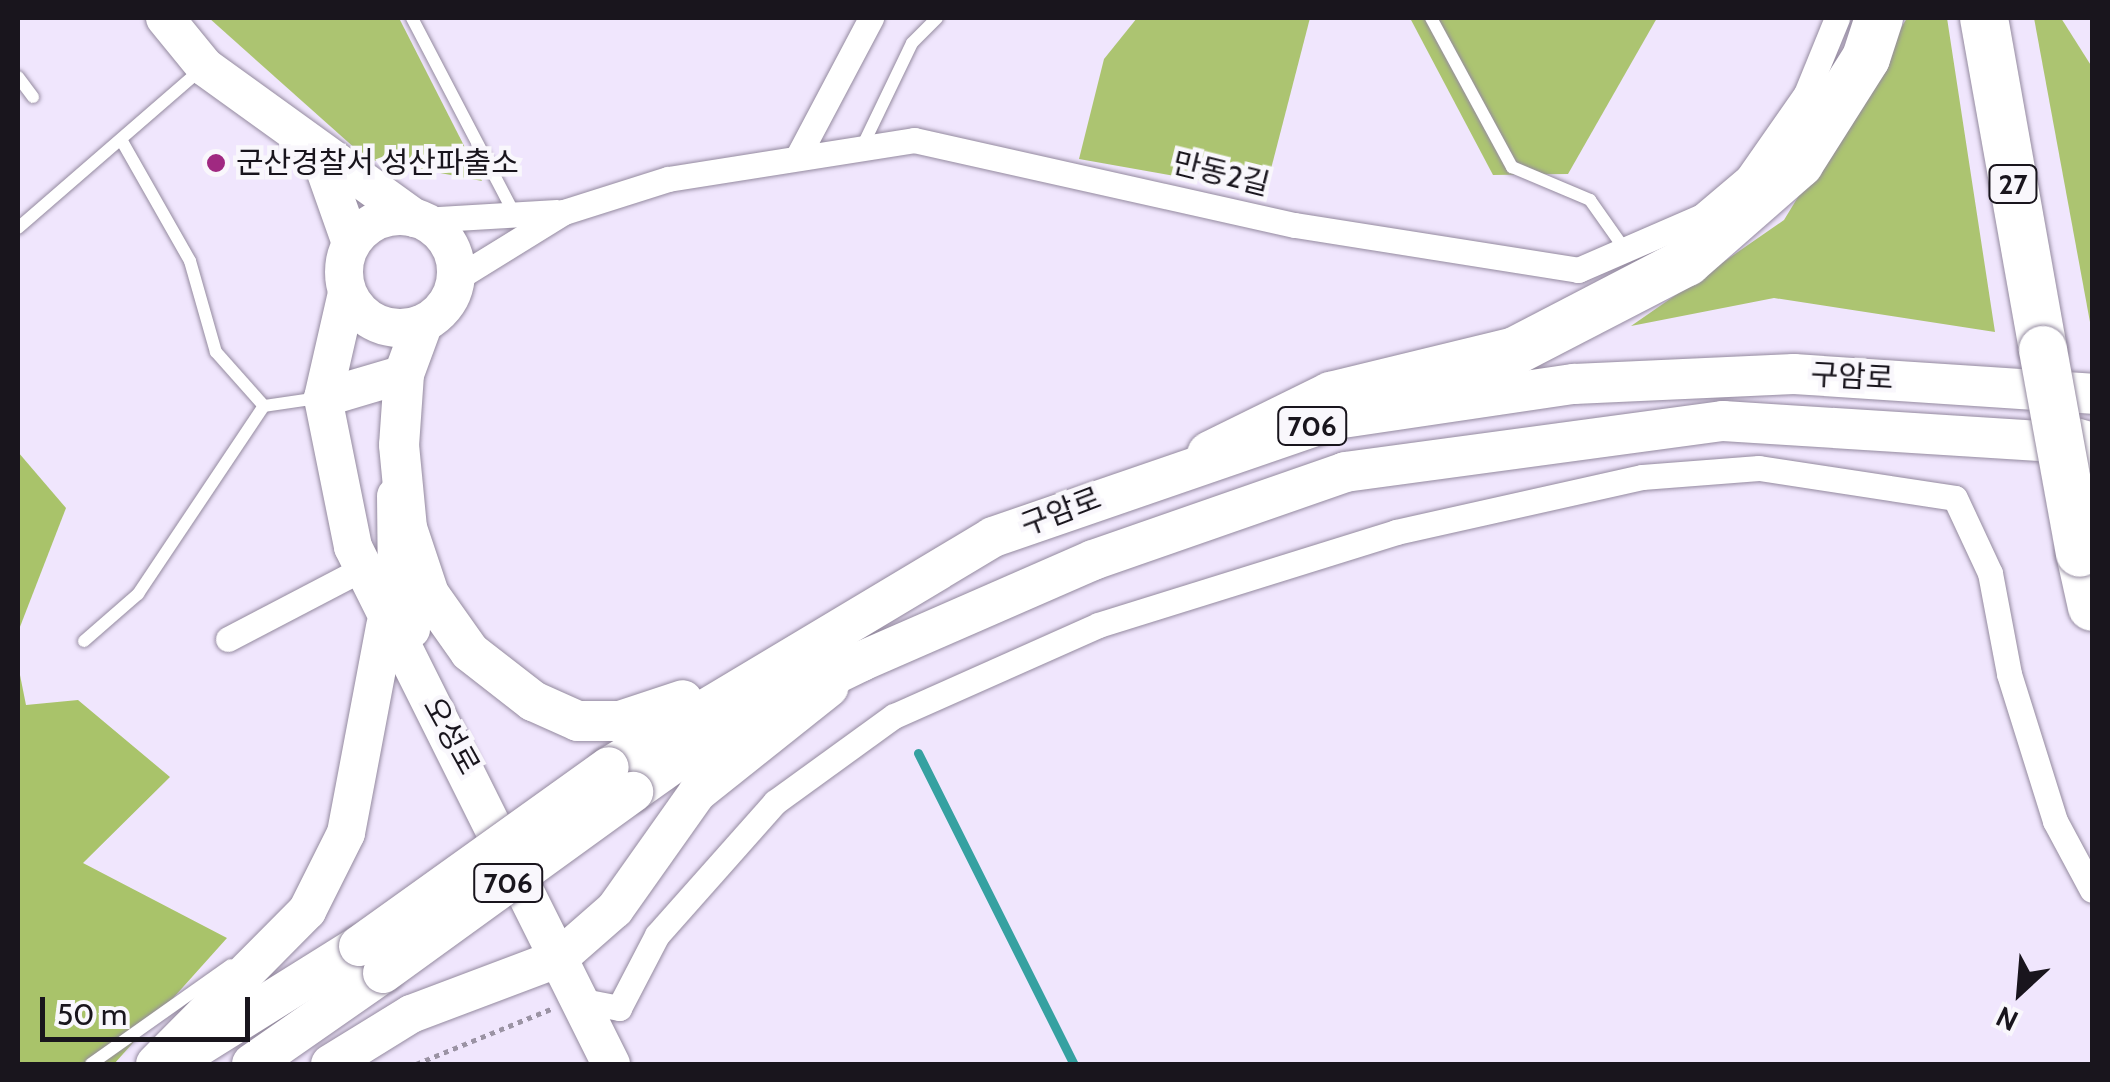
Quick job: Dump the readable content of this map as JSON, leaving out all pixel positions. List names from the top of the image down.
{
  "streets": {
    "highway": ["27"],
    "main road": ["구암로", "706", "오성로"],
    "street": ["만동2길"]
  },
  "places": ["군산경찰서 성산파출소"],
  "scale_bar": "50 m",
  "north": "bottom left"
}
